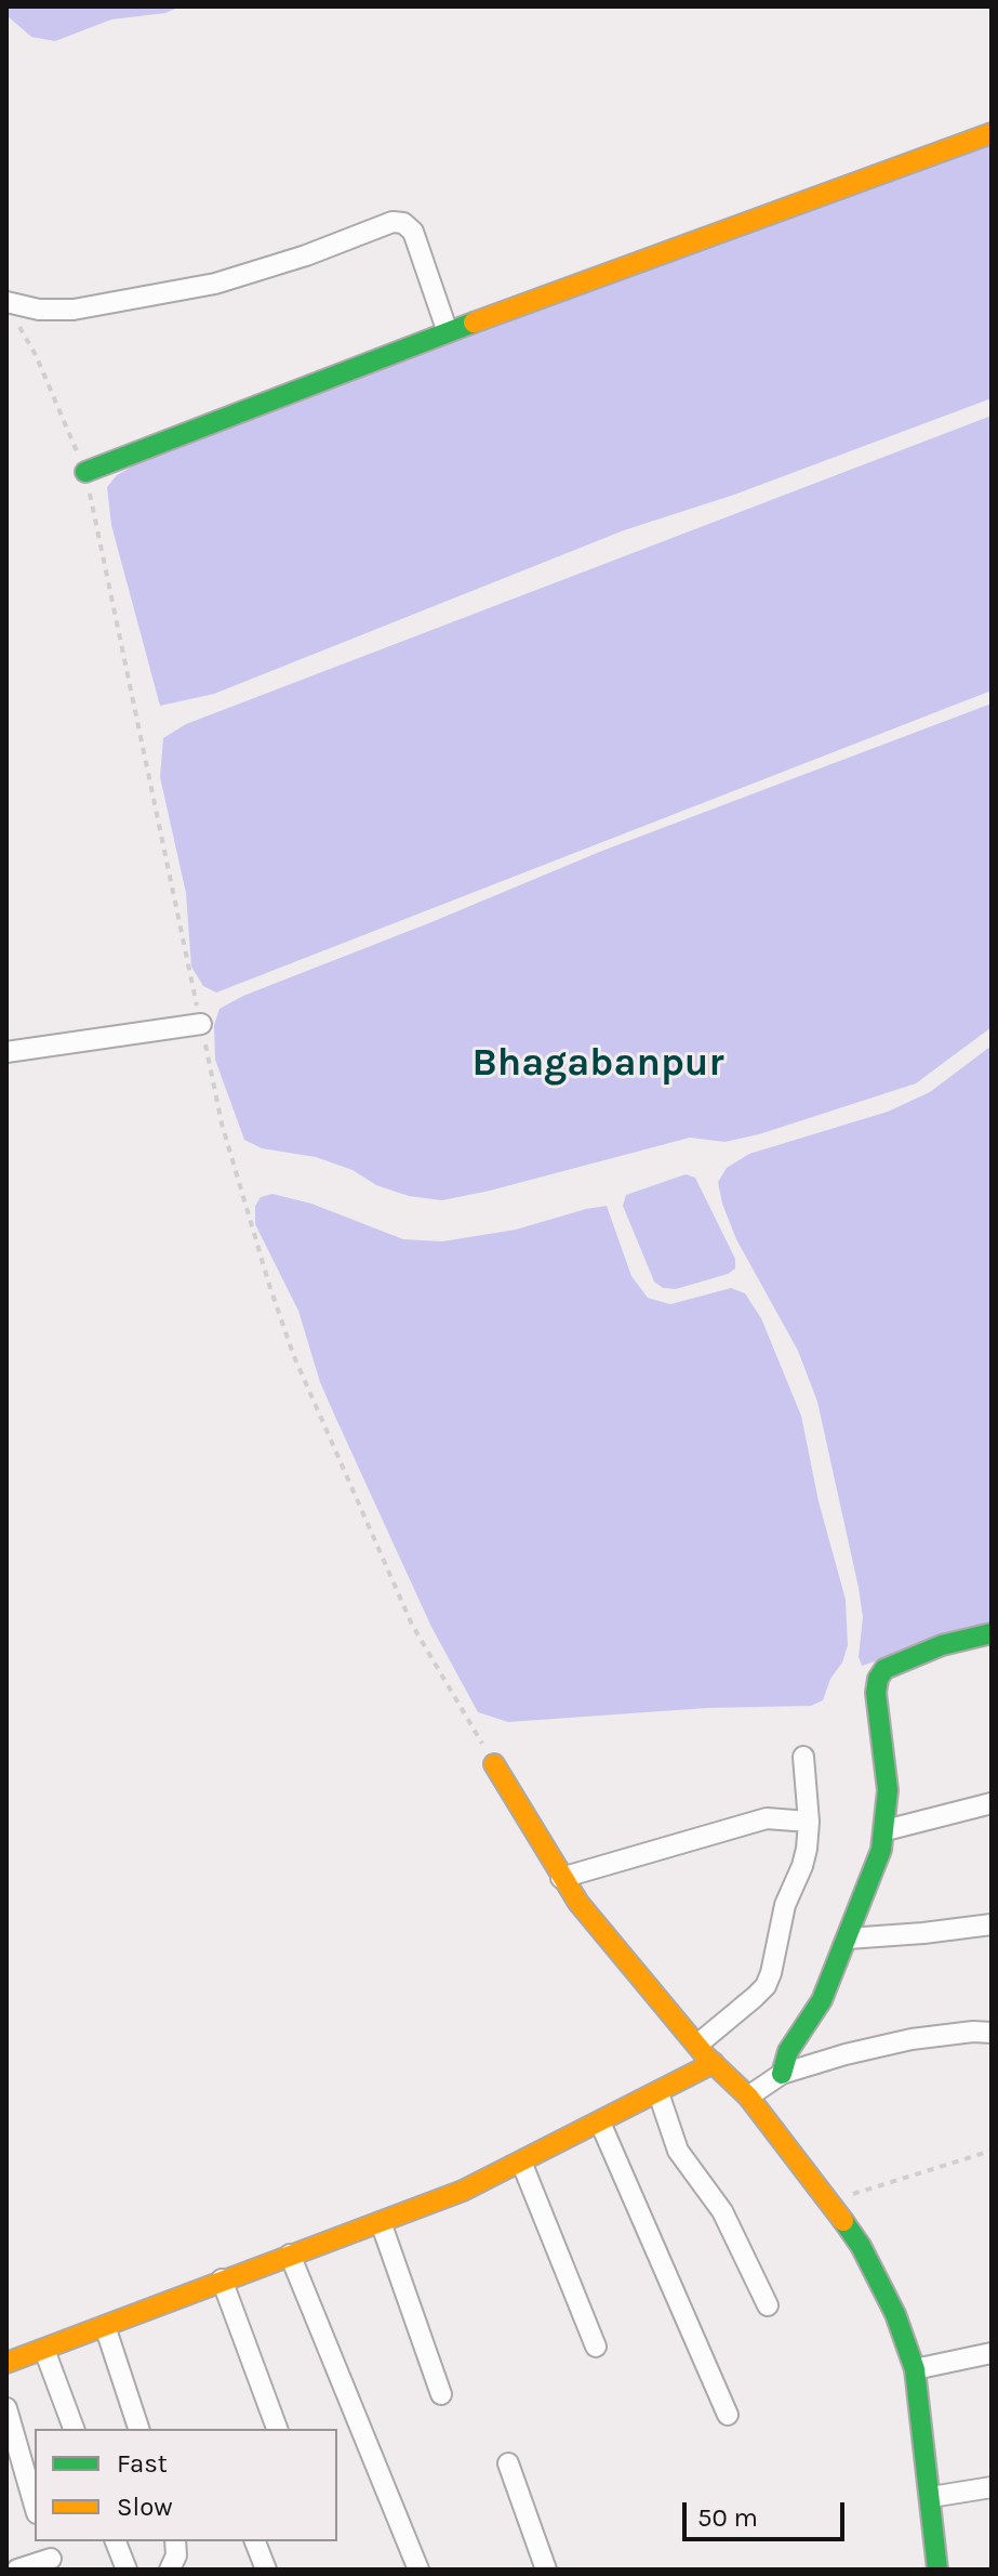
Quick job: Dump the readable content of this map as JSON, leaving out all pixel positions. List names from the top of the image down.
{
  "districts": ["Bhagabanpur"],
  "legend": ["Fast", "Slow"],
  "scale_bar": "50 m"
}
